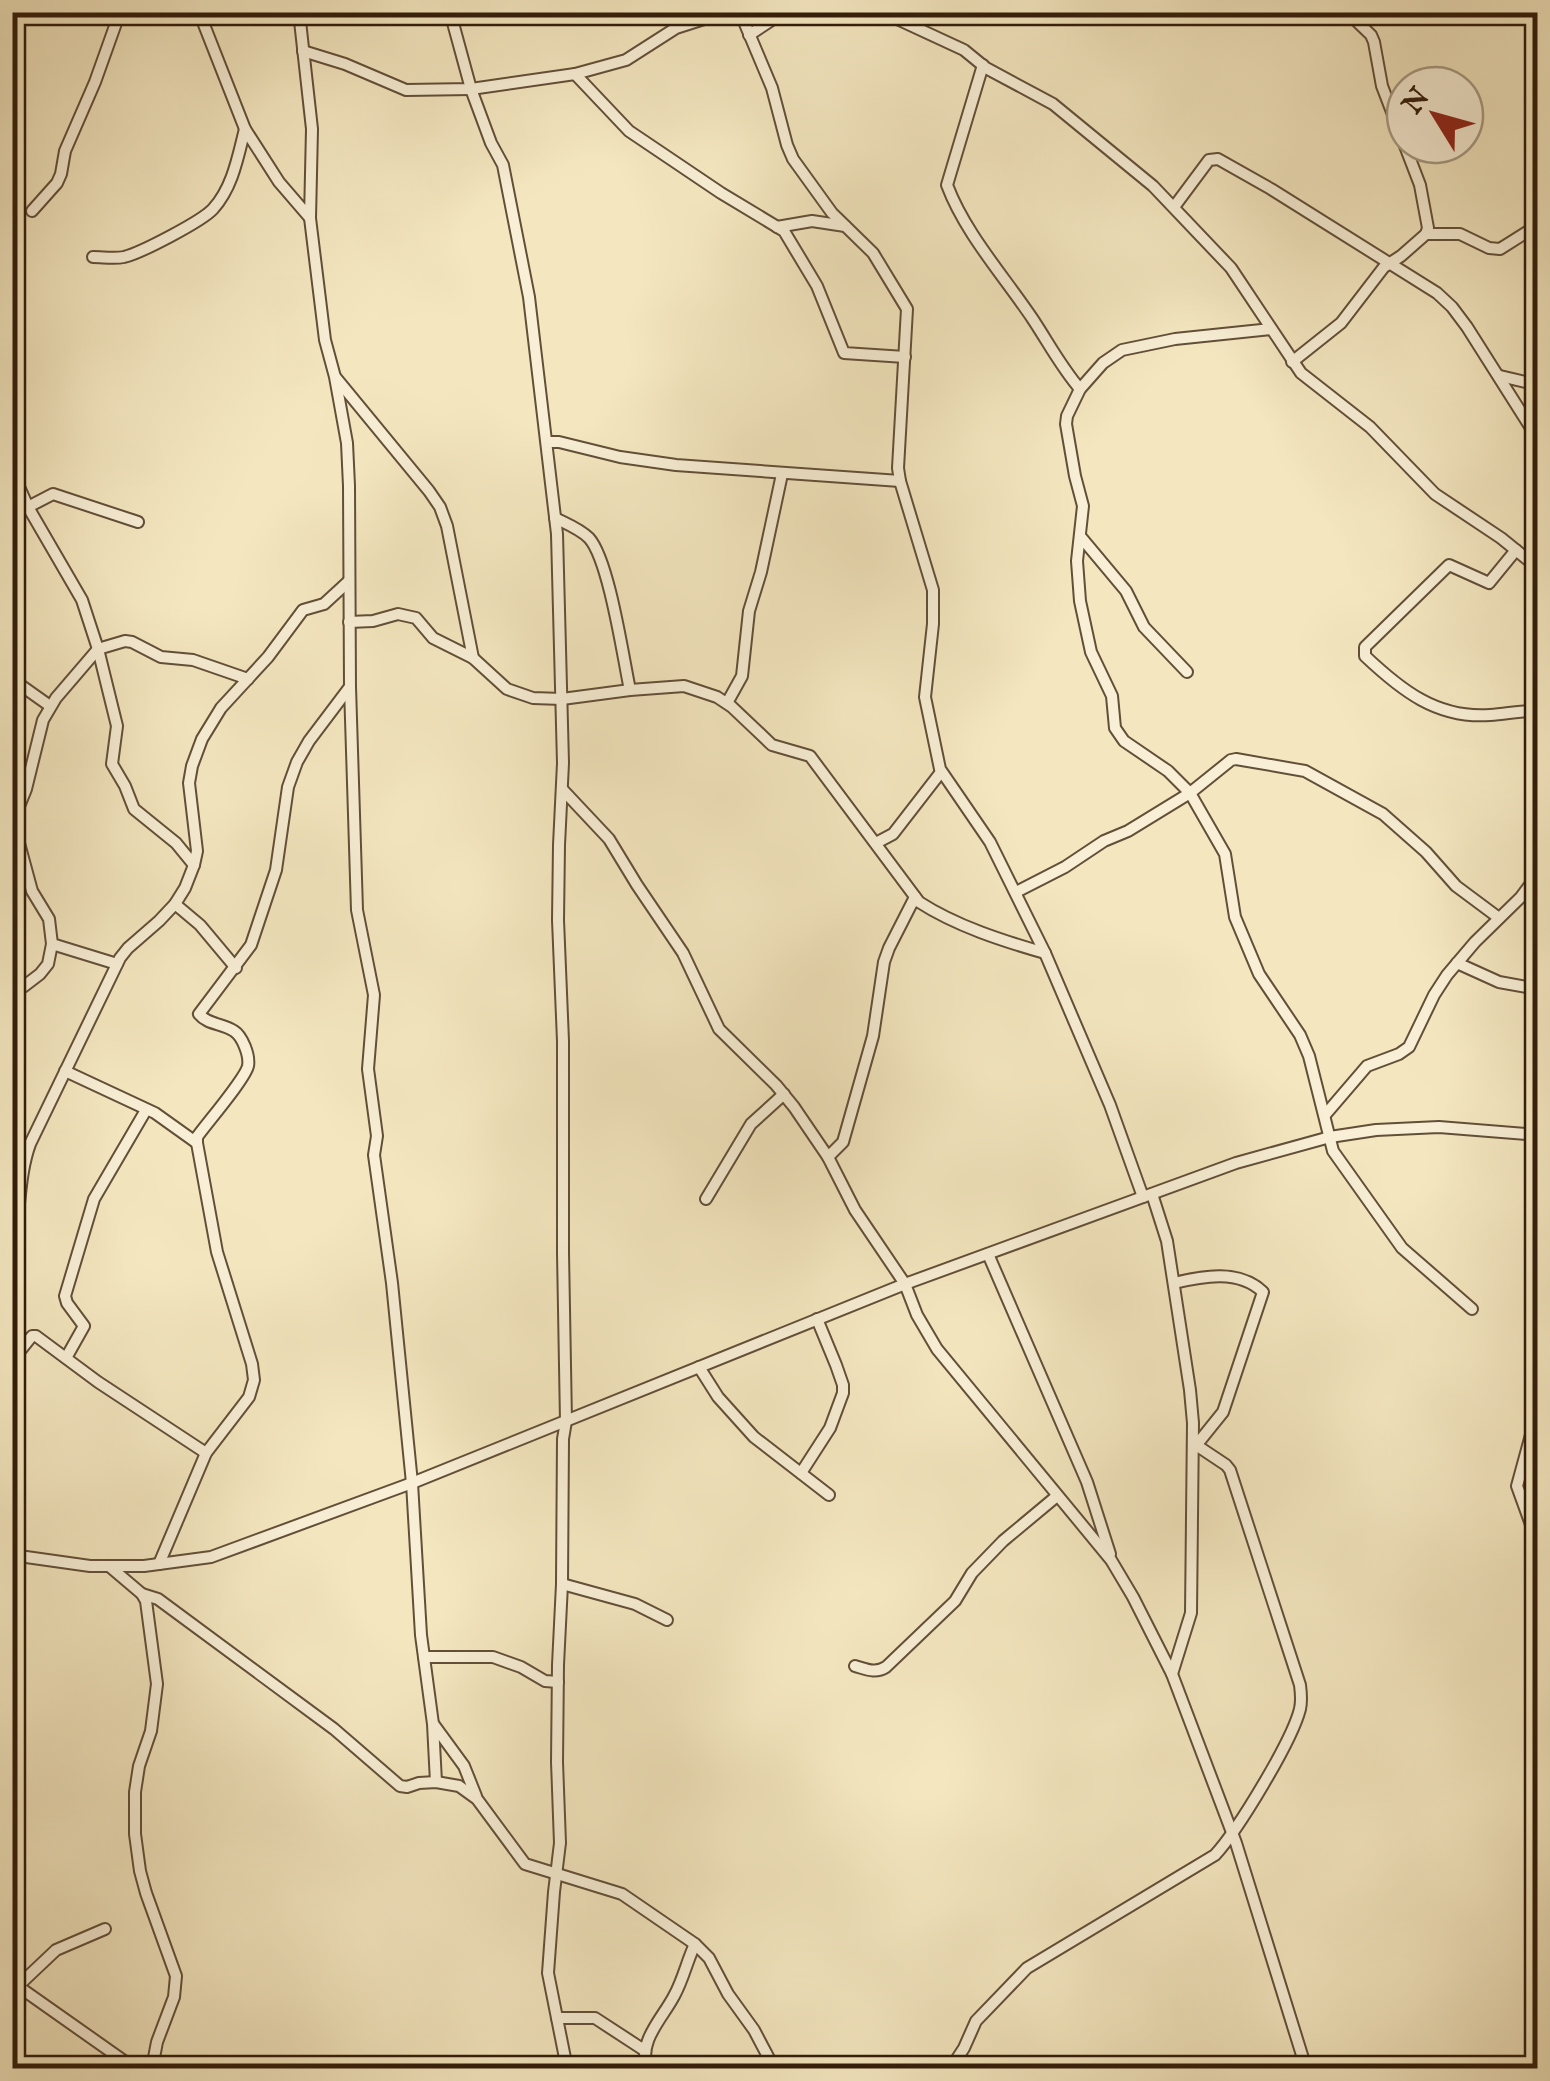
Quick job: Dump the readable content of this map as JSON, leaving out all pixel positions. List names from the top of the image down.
{
  "north": "top left"
}
